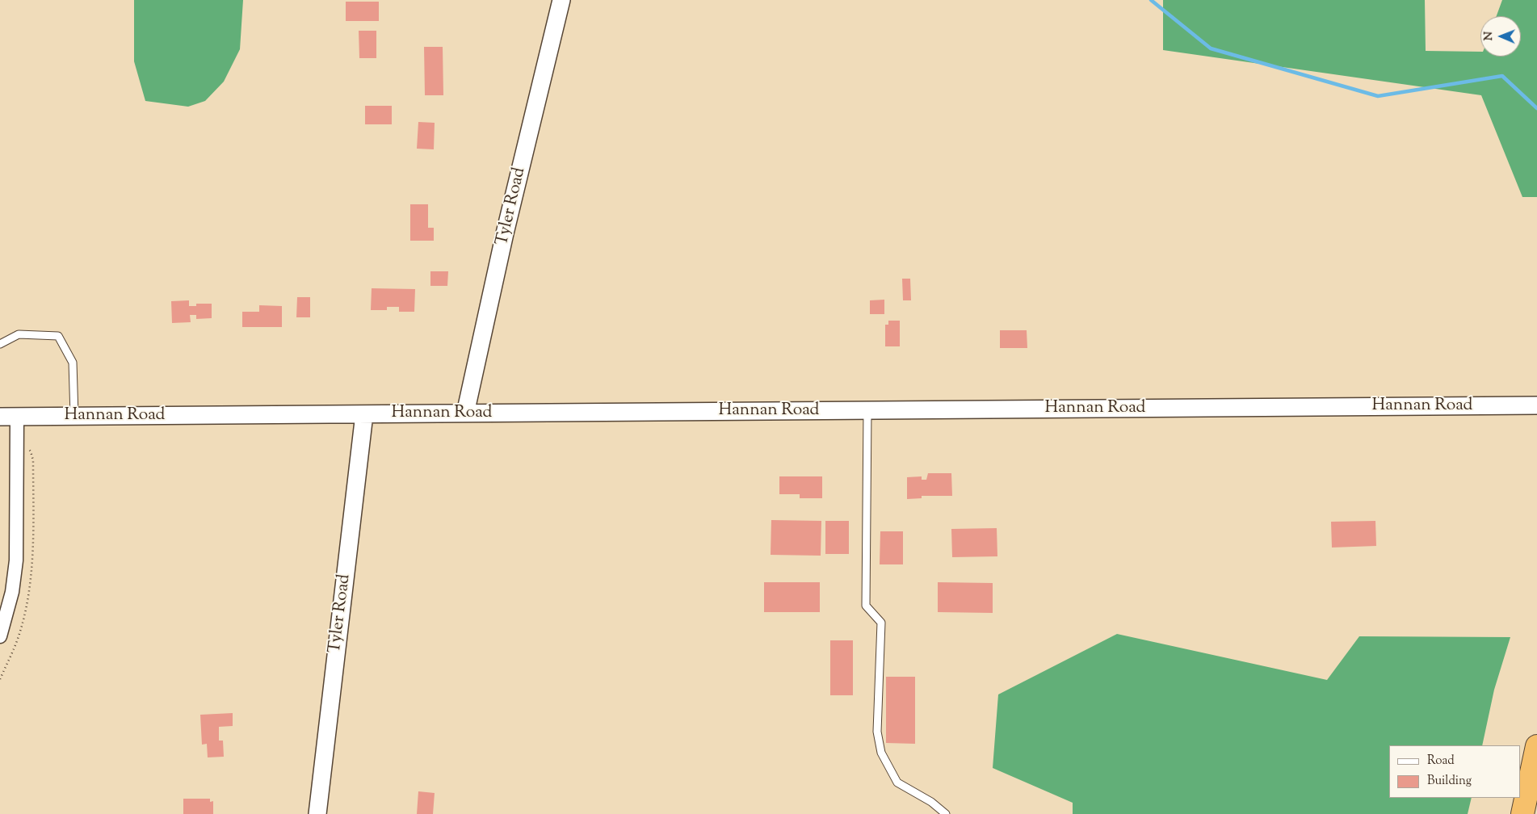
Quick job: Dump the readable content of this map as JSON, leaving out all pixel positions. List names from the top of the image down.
{
  "streets": {
    "street": ["Tyler Road", "Hannan Road"]
  },
  "crossings": [
    ["Tyler Road", "Hannan Road"]
  ],
  "legend": ["Road", "Building"],
  "north": "left"
}
